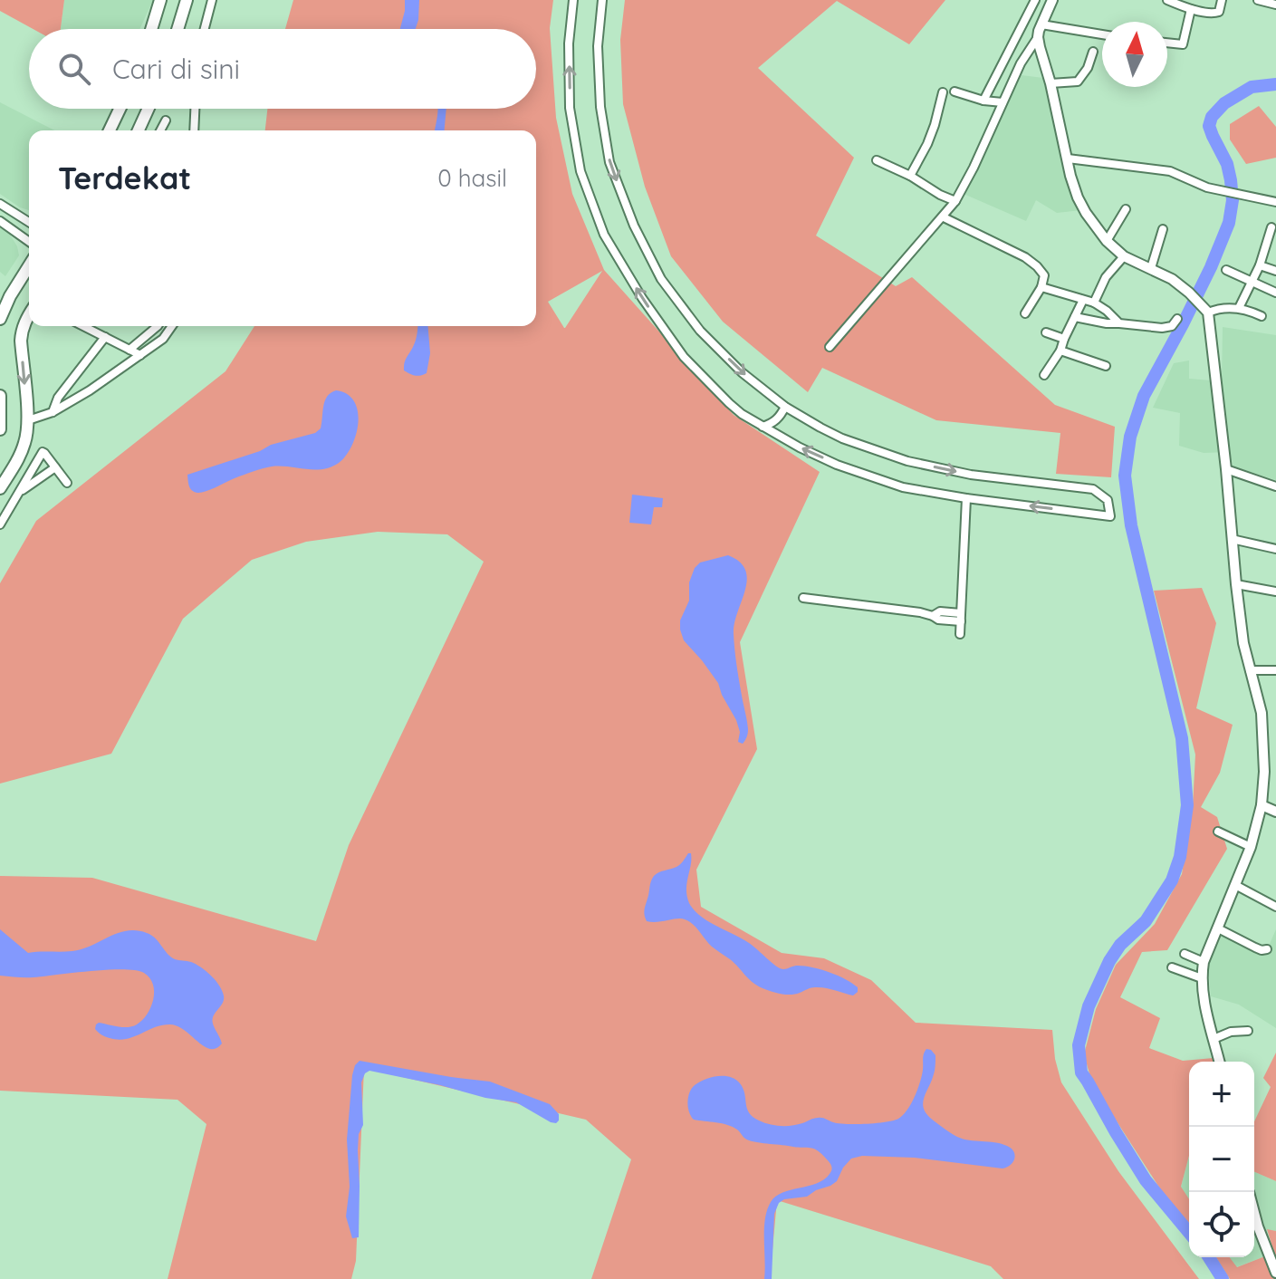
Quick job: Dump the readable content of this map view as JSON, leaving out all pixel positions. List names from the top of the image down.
{
  "north": "top",
  "page": {
    "search": "Cari di sini",
    "heading": ["Terdekat", "0 hasil"],
    "map_buttons": ["+", "−"]
  }
}
